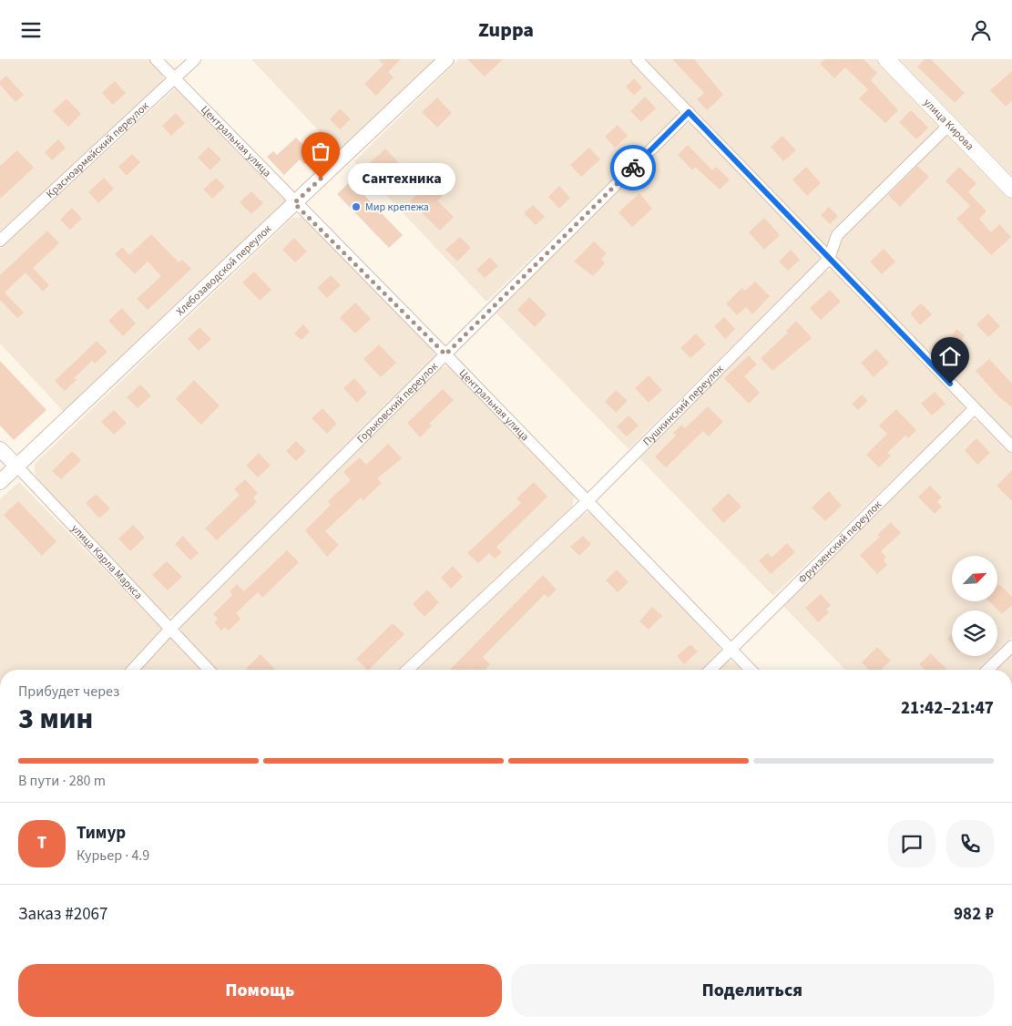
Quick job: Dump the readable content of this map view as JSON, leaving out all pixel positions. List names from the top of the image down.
{
  "streets": {
    "main road": ["улица Кирова"],
    "street": [
      "Центральная улица",
      "Красноармейский переулок",
      "Хлебозаводской переулок",
      "Горьковский переулок",
      "Пушкинский переулок",
      "Фрунзенский переулок",
      "улица Карла Маркса"
    ]
  },
  "crossings": [
    ["улица Кирова", "Пушкинский переулок"],
    ["Центральная улица", "Красноармейский переулок"],
    ["Центральная улица", "Хлебозаводской переулок"],
    ["Центральная улица", "Горьковский переулок"],
    ["Центральная улица", "Пушкинский переулок"],
    ["Центральная улица", "Фрунзенский переулок"],
    ["Хлебозаводской переулок", "улица Карла Маркса"],
    ["Горьковский переулок", "улица Карла Маркса"]
  ],
  "places": ["Сантехника", "Мир крепежа"],
  "north": "top right",
  "page": {
    "header": "Zuppa",
    "bubble": "Сантехника",
    "heading": ["3 мин", "Прибудет через", "21:42–21:47"],
    "panel": [
      "Тимур",
      "Курьер · 4.9",
      "Заказ #2067",
      "982 ₽"
    ],
    "bar": "В пути · 280 m",
    "round": "Т",
    "buttons": ["Помощь", "Поделиться"]
  }
}
